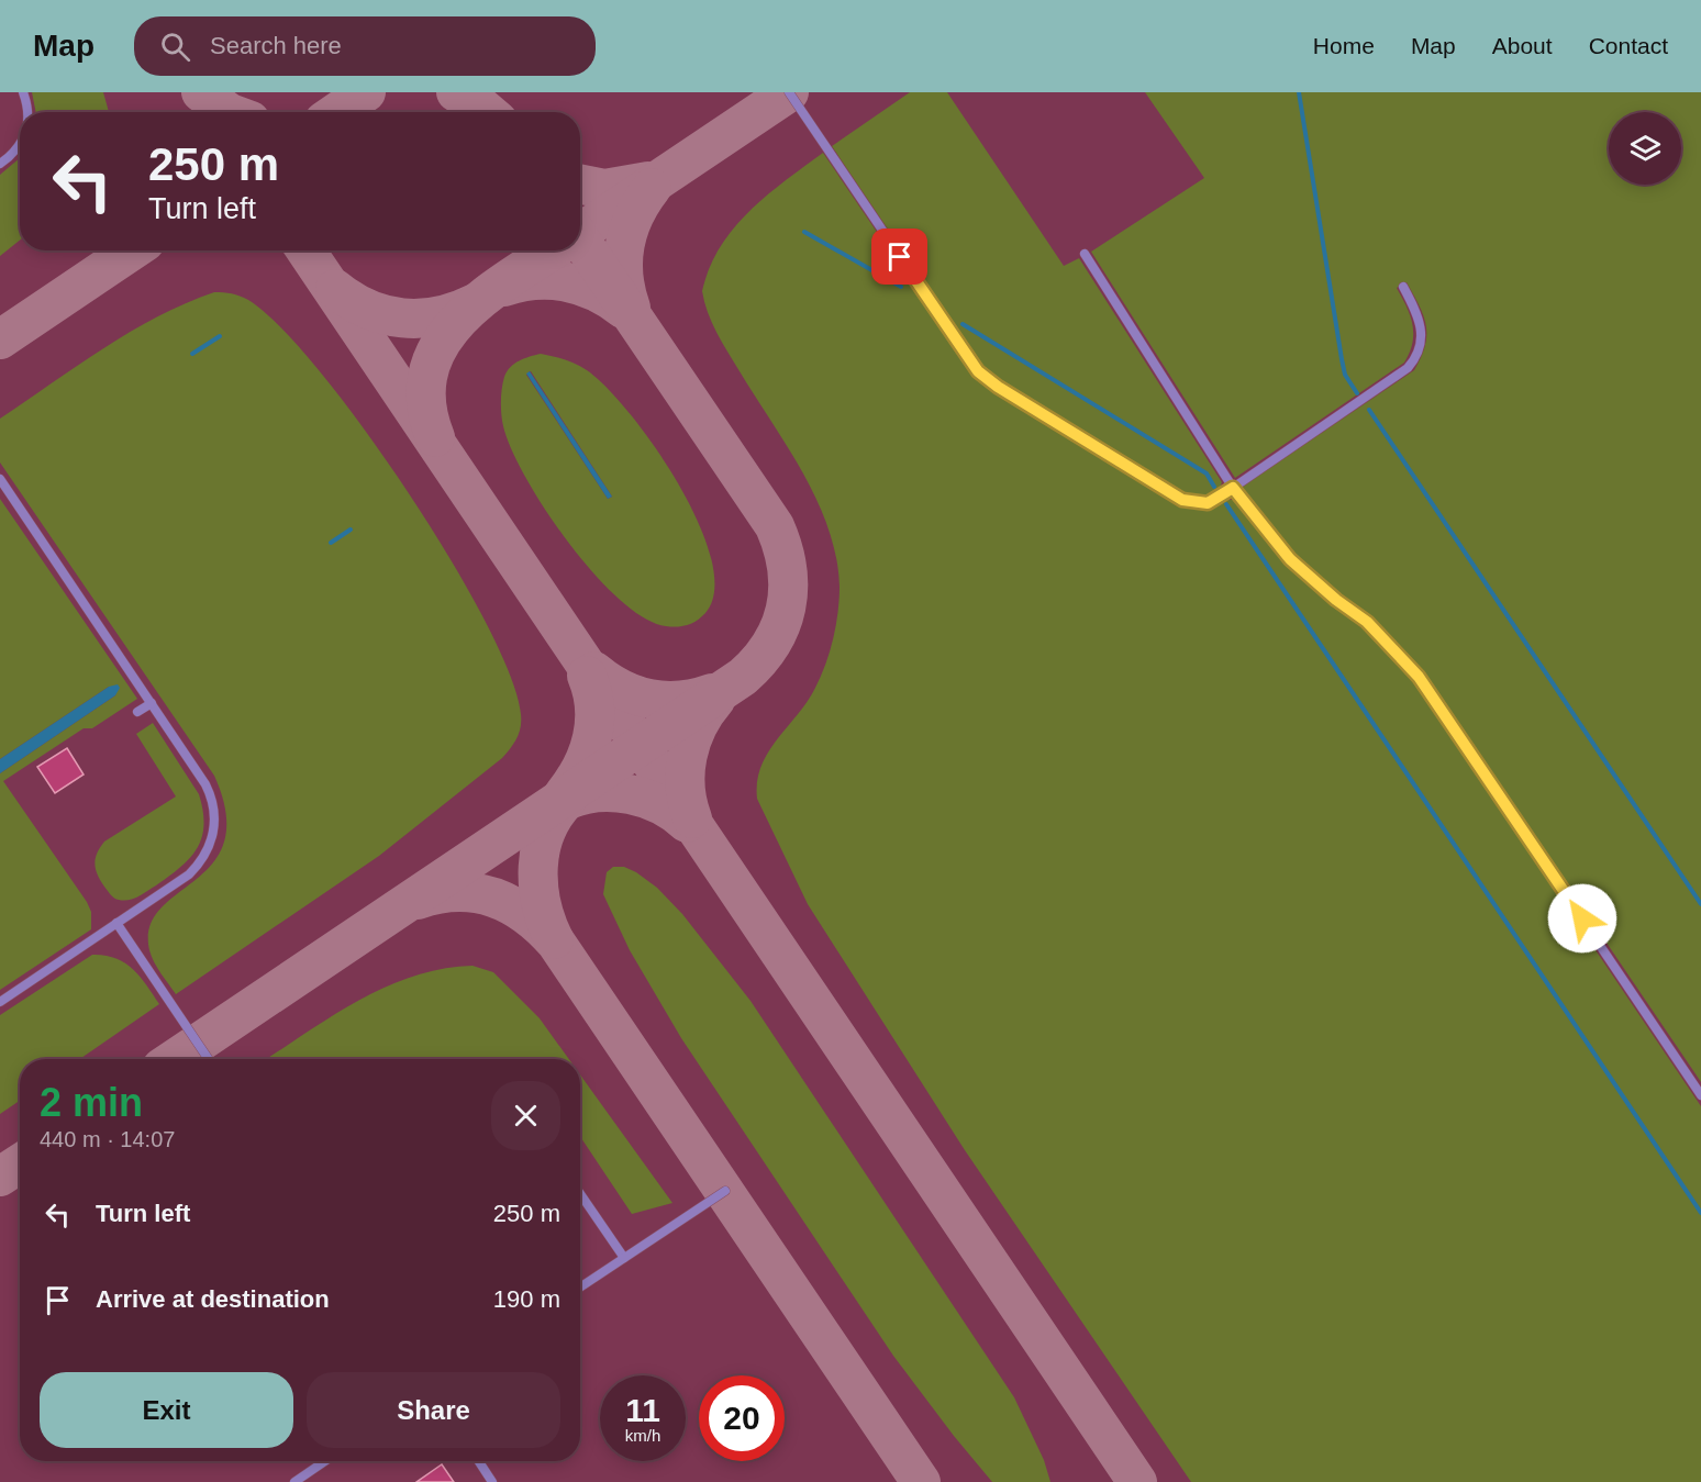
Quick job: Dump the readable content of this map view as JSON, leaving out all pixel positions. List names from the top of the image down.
{
  "page": {
    "header": "Map",
    "search": "Search here",
    "nav": [
      "Home",
      "Map",
      "About",
      "Contact"
    ],
    "turn": ["250 m", "Turn left"],
    "heading": ["2 min", "440 m · 14:07"],
    "list": [
      {
        "name": "Turn left",
        "value": "250 m"
      },
      {
        "name": "Arrive at destination",
        "value": "190 m"
      }
    ],
    "buttons": ["Exit", "Share"],
    "speed": "11 km/h",
    "limit": "20"
  }
}
